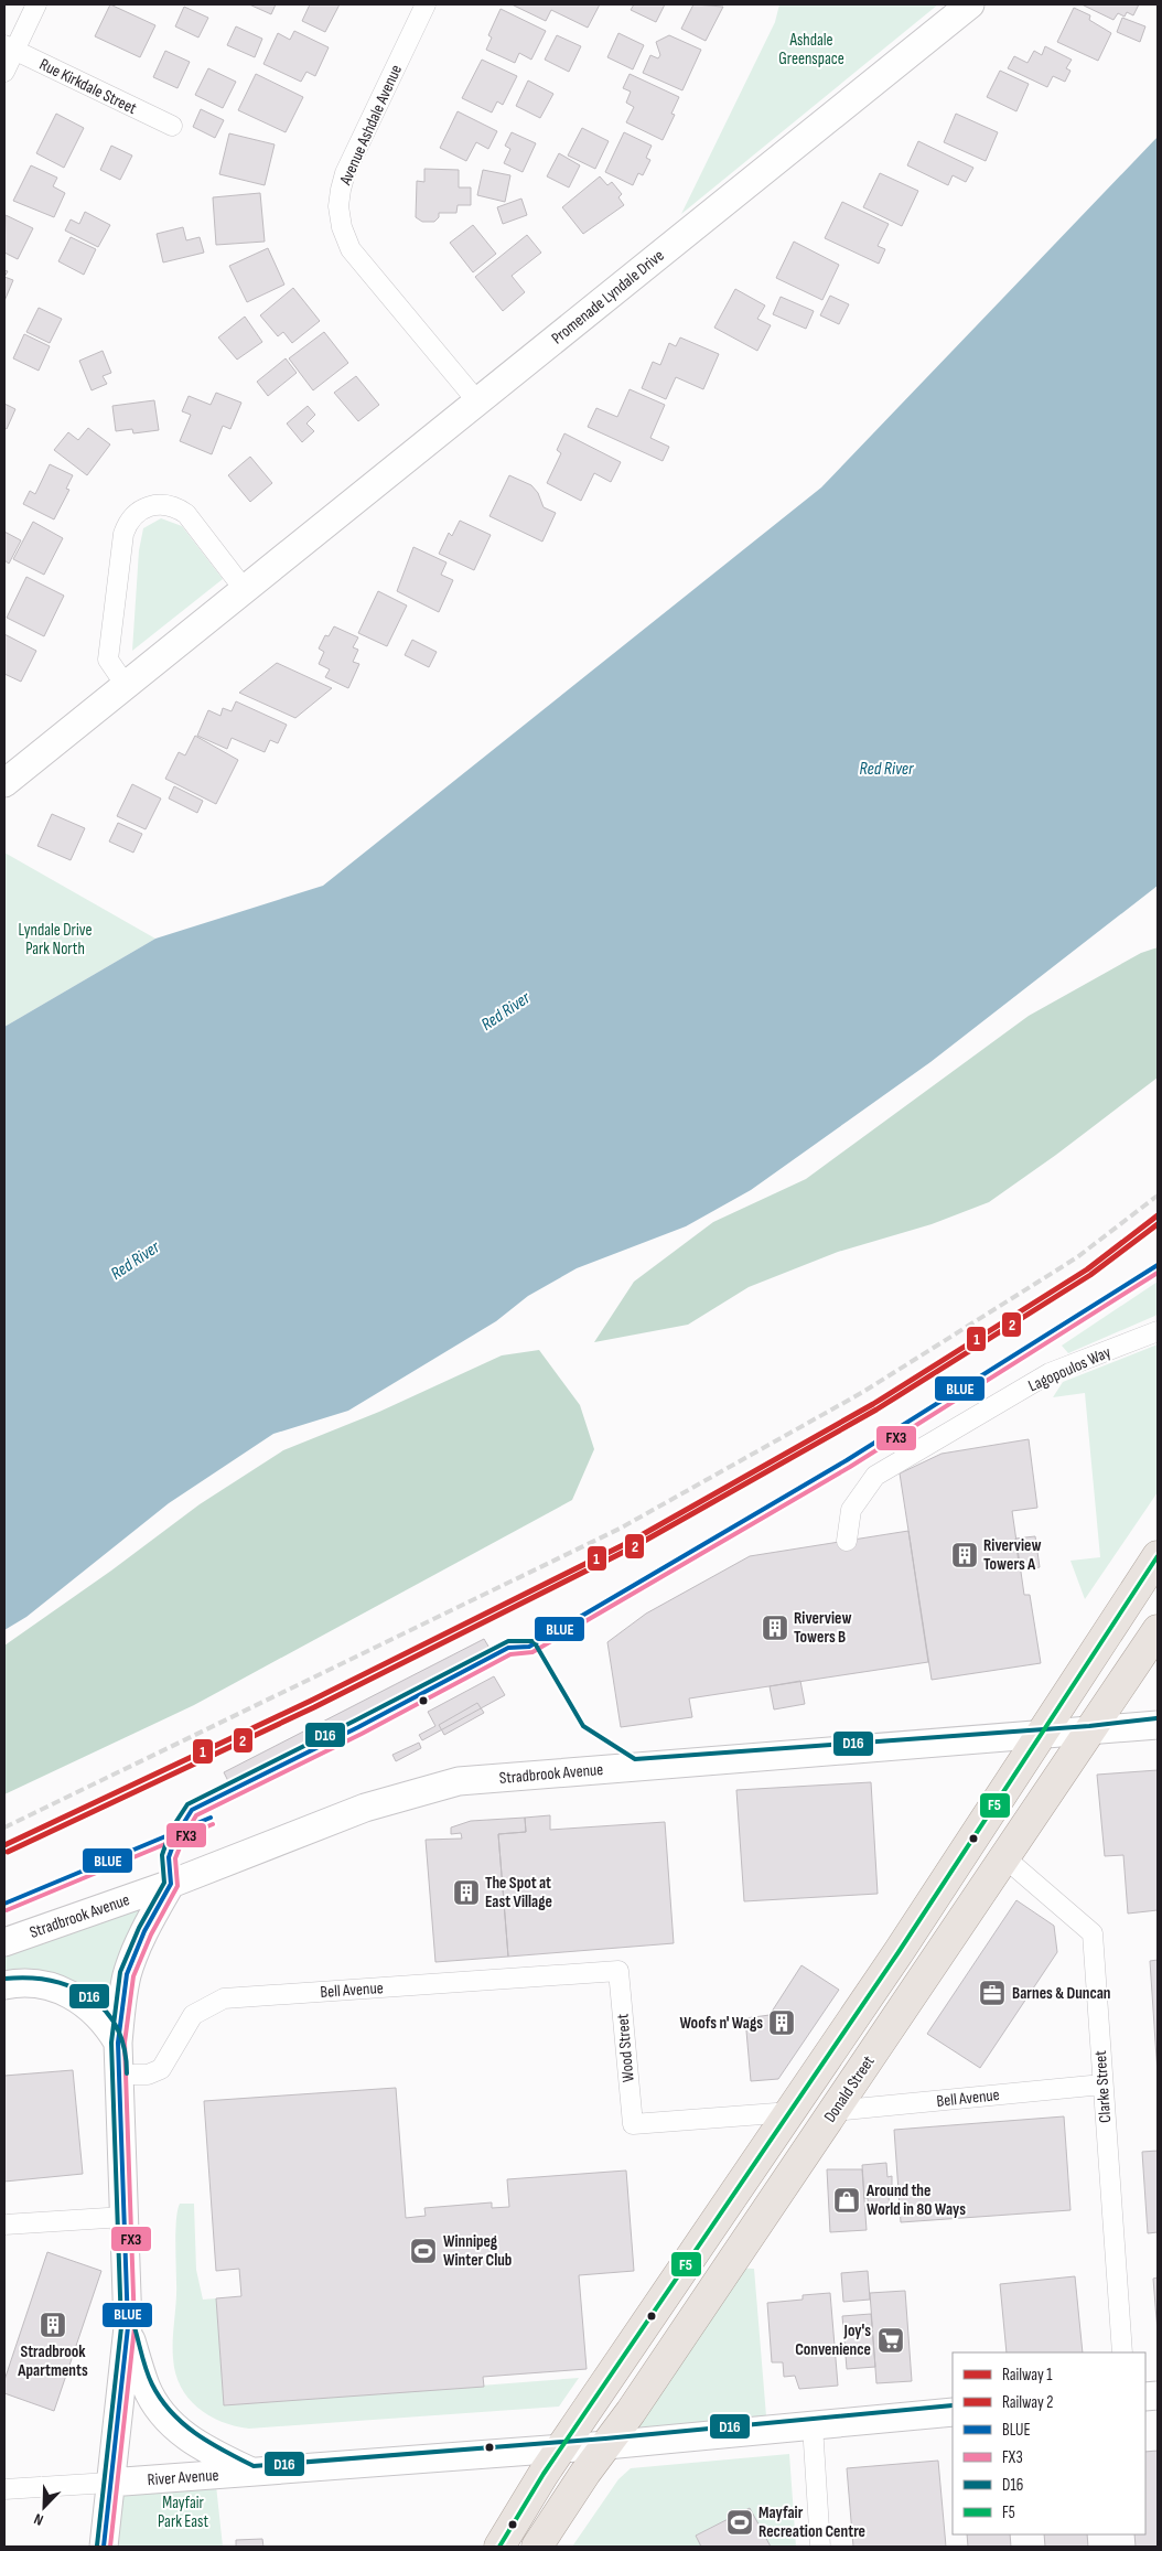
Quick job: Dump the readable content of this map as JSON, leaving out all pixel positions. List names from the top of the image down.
{
  "streets": {
    "main road": [
      "Promenade Lyndale Drive",
      "Stradbrook Avenue",
      "Donald Street",
      "River Avenue"
    ],
    "street": [
      "Rue Kirkdale Street",
      "Avenue Ashdale Avenue",
      "Lagopoulos Way",
      "Bell Avenue",
      "Wood Street",
      "Clarke Street"
    ]
  },
  "crossings": [
    ["Avenue Ashdale Avenue", "Promenade Lyndale Drive"],
    ["Stradbrook Avenue", "Donald Street"],
    ["Bell Avenue", "Wood Street"],
    ["Bell Avenue", "Clarke Street"],
    ["Bell Avenue", "Donald Street"],
    ["Clarke Street", "Donald Street"],
    ["Donald Street", "River Avenue"]
  ],
  "water": ["Red River"],
  "parks": ["Ashdale Greenspace", "Lyndale Drive Park North", "Mayfair Park East"],
  "places": {
    "building": [
      "Riverview Towers A",
      "Riverview Towers B",
      "The Spot at East Village",
      "Woofs n' Wags",
      "Stradbrook Apartments"
    ],
    "office": ["Barnes & Duncan"],
    "shop": ["Around the World in 80 Ways"],
    "sports": ["Winnipeg Winter Club", "Mayfair Recreation Centre"],
    "supermarket": ["Joy's Convenience"]
  },
  "lines": [
    "rail line 1",
    "rail line 2",
    "transit line BLUE",
    "transit line FX3",
    "transit line F5",
    "transit line D16"
  ],
  "legend": [
    "Railway 1",
    "Railway 2",
    "BLUE",
    "FX3",
    "D16",
    "F5"
  ],
  "north": "bottom left"
}
